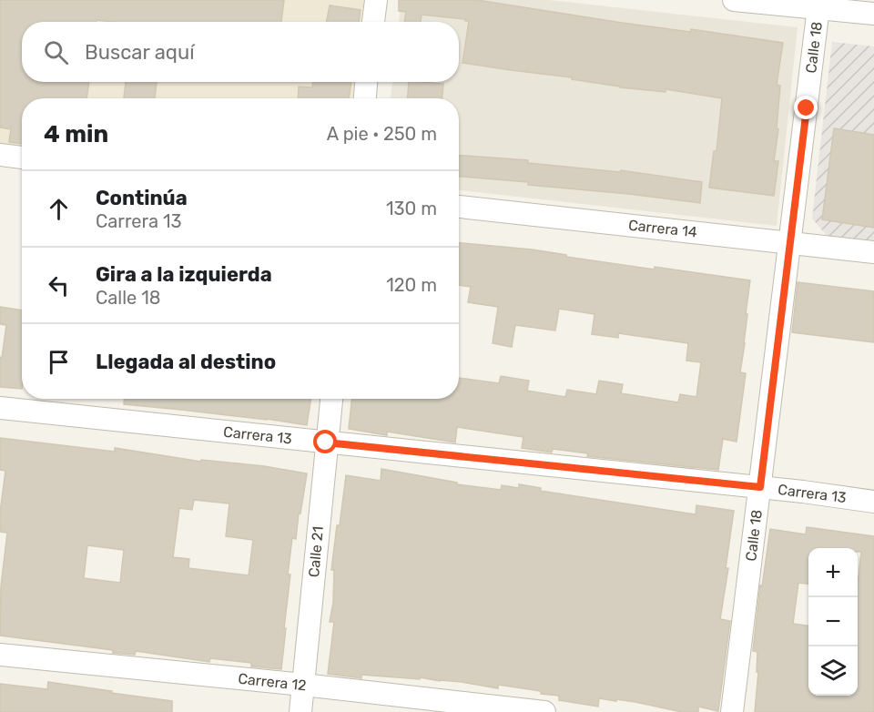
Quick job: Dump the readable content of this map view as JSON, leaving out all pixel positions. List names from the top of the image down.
{
  "streets": {
    "street": [
      "Calle 18",
      "Carrera 14",
      "Carrera 13",
      "Calle 21",
      "Carrera 12"
    ]
  },
  "crossings": [
    ["Calle 18", "Carrera 14"],
    ["Calle 18", "Carrera 13"],
    ["Carrera 13", "Calle 21"],
    ["Calle 21", "Carrera 12"]
  ],
  "page": {
    "search": "Buscar aquí",
    "heading": ["4 min", "A pie · 250 m"],
    "list": [
      ["Continúa", "Carrera 13", "130 m"],
      ["Gira a la izquierda", "Calle 18", "120 m"],
      "Llegada al destino"
    ],
    "map_buttons": ["+", "−"]
  }
}
